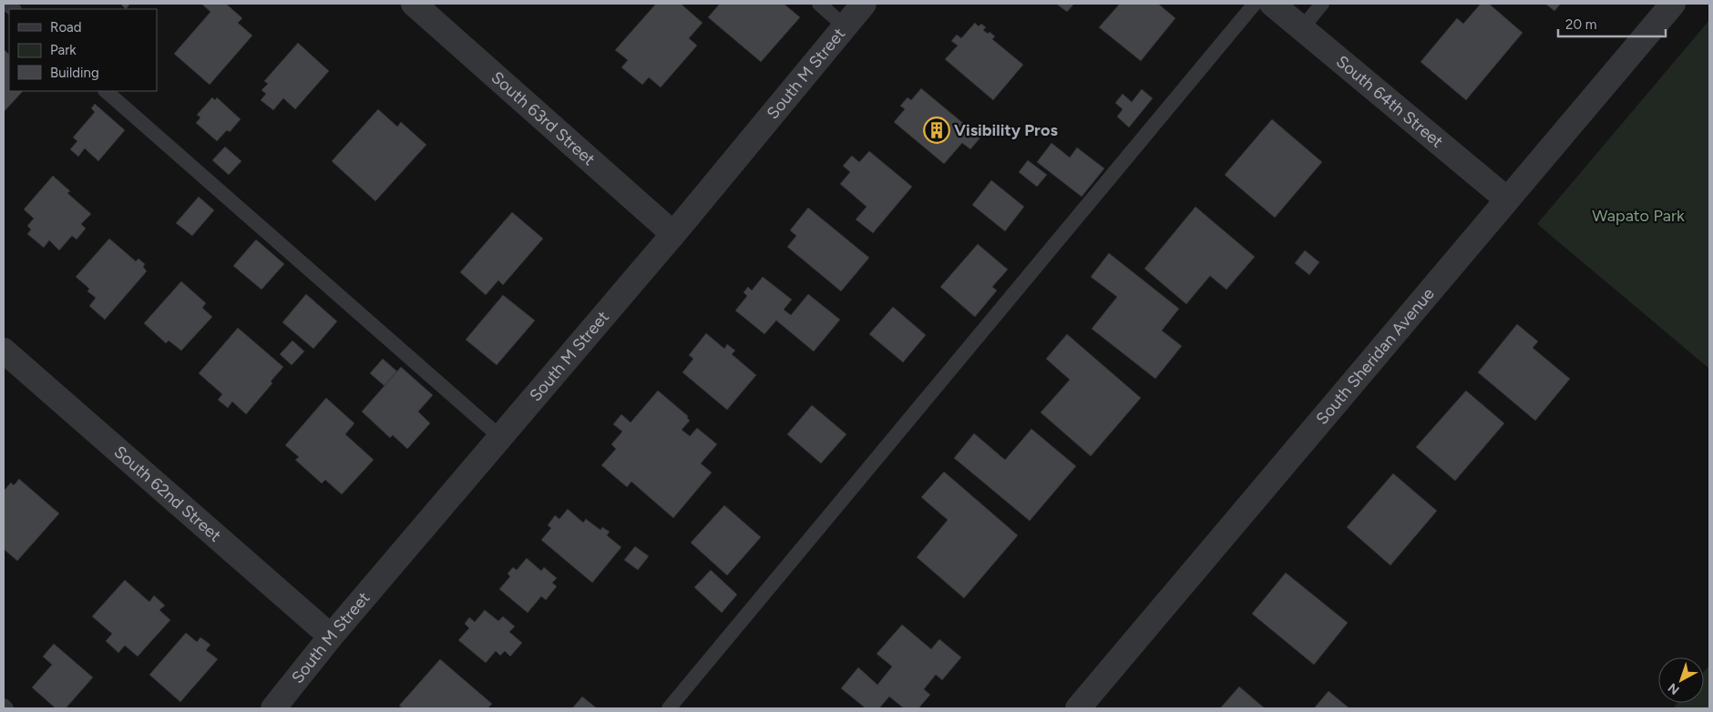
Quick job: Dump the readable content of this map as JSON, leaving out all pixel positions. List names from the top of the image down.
{
  "streets": {
    "street": [
      "South M Street",
      "South 64th Street",
      "South 63rd Street",
      "South Sheridan Avenue",
      "South 62nd Street"
    ]
  },
  "crossings": [
    ["South M Street", "South 63rd Street"],
    ["South M Street", "South 62nd Street"],
    ["South 64th Street", "South Sheridan Avenue"]
  ],
  "parks": ["Wapato Park"],
  "places": {
    "building": ["Visibility Pros"]
  },
  "legend": ["Road", "Park", "Building"],
  "scale_bar": "20 m",
  "north": "bottom left"
}
